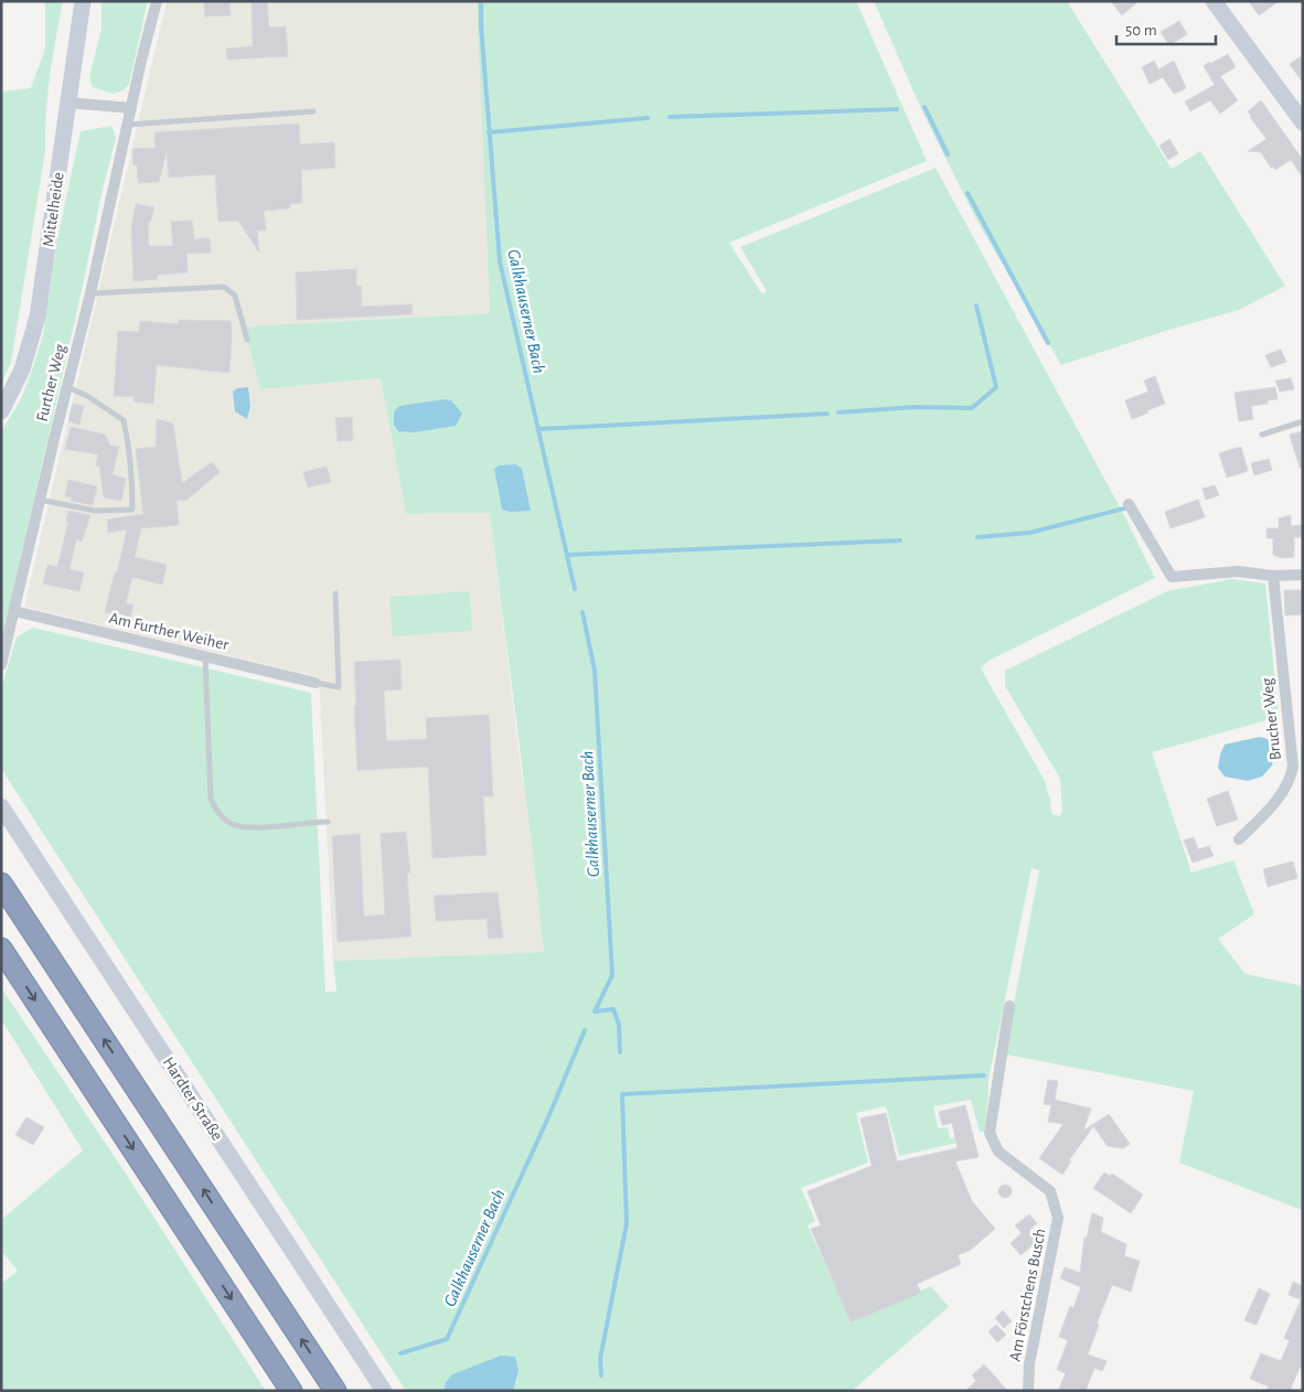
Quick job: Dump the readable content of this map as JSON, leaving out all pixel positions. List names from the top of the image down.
{
  "streets": {
    "main road": ["Mittelheide", "Hardter Straße"],
    "street": [
      "Further Weg",
      "Am Further Weiher",
      "Brucher Weg",
      "Am Förstchens Busch"
    ]
  },
  "crossings": [
    ["Further Weg", "Am Further Weiher"]
  ],
  "water": ["Galkhauserner Bach"],
  "scale_bar": "50 m"
}
